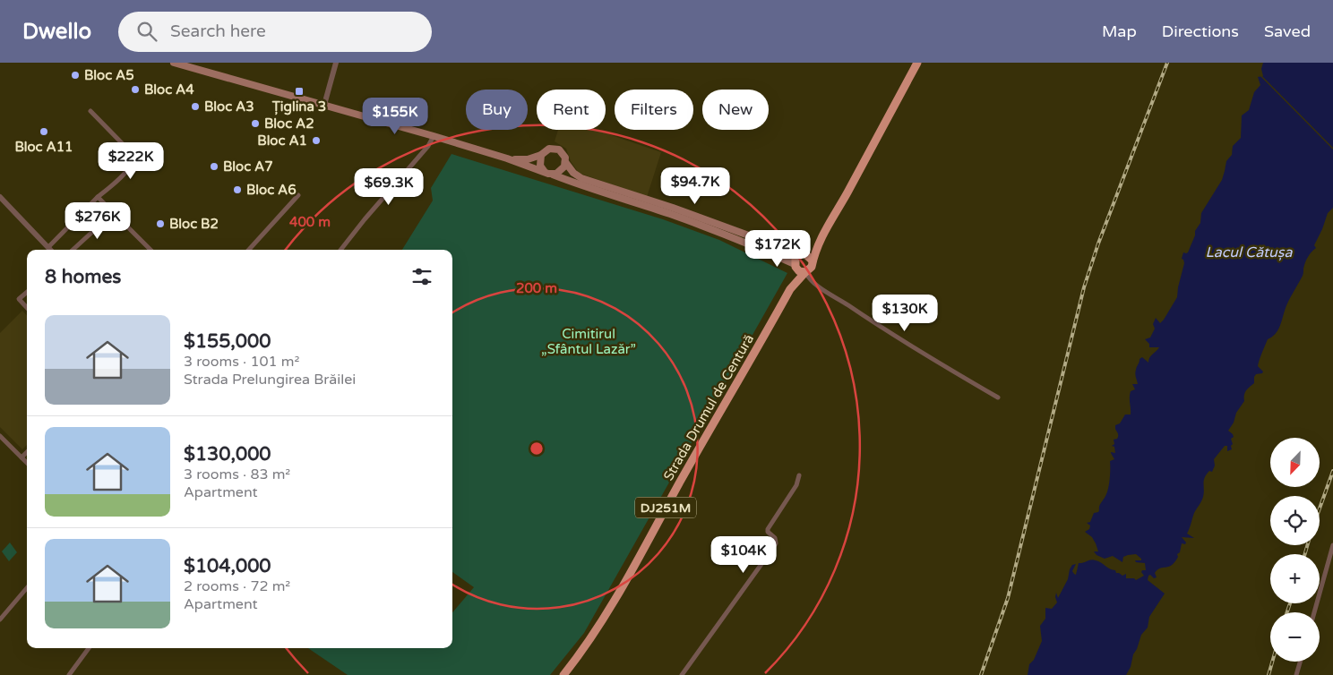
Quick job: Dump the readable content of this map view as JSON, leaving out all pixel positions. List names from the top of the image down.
{
  "streets": {
    "highway": ["Strada Drumul de Centură", "DJ251M"]
  },
  "water": ["Lacul Cătușa"],
  "parks": ["Cimitirul „Sfântul Lazăr”"],
  "places": {
    "other": [
      "Bloc A5",
      "Bloc A4",
      "Bloc A3",
      "Bloc A2",
      "Bloc A11",
      "Bloc A1",
      "Bloc A7",
      "Bloc A6",
      "Bloc B2"
    ],
    "transit": ["Țiglina 3"]
  },
  "north": "bottom left",
  "page": {
    "header": "Dwello",
    "search": "Search here",
    "nav": ["Map", "Directions", "Saved"],
    "chip": [
      "Buy",
      "Rent",
      "Filters",
      "New"
    ],
    "price": [
      "$155K",
      "$222K",
      "$94.7K",
      "$69.3K",
      "$276K",
      "$172K",
      "$130K",
      "$104K"
    ],
    "heading": "8 homes",
    "list": [
      {
        "name": "$155,000",
        "note": "3 rooms · 101 m² · Strada Prelungirea Brăilei"
      },
      {
        "name": "$130,000",
        "note": "3 rooms · 83 m² · Apartment"
      },
      {
        "name": "$104,000",
        "note": "2 rooms · 72 m² · Apartment"
      }
    ],
    "map_buttons": ["+", "−"]
  },
  "rings": ["400 m", "200 m"]
}
